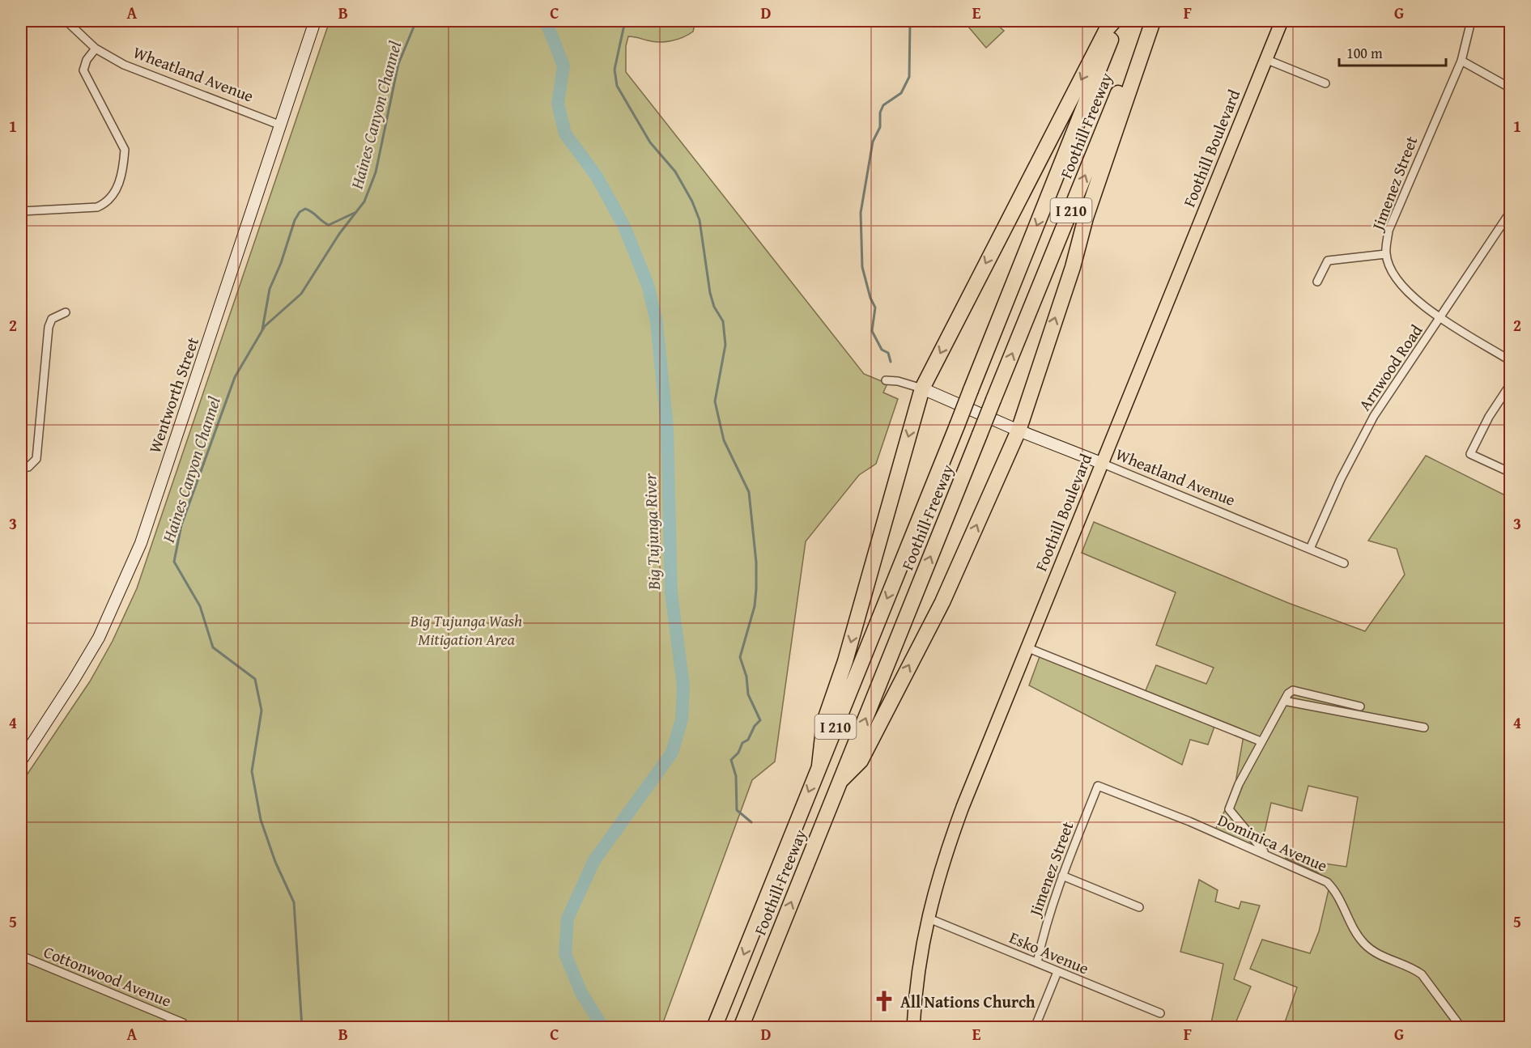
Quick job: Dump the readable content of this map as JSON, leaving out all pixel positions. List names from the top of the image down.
{
  "streets": {
    "highway": ["Foothill Freeway", "I 210"],
    "main road": ["Wheatland Avenue", "Foothill Boulevard", "Wentworth Street"],
    "street": [
      "Jimenez Street",
      "Arnwood Road",
      "Dominica Avenue",
      "Esko Avenue",
      "Cottonwood Avenue"
    ]
  },
  "crossings": [
    ["Wheatland Avenue", "Foothill Boulevard"],
    ["Wheatland Avenue", "Arnwood Road"],
    ["Wheatland Avenue", "Wentworth Street"],
    ["Foothill Boulevard", "Esko Avenue"],
    ["Jimenez Street", "Arnwood Road"],
    ["Jimenez Street", "Dominica Avenue"],
    ["Jimenez Street", "Esko Avenue"]
  ],
  "water": ["Haines Canyon Channel", "Big Tujunga River"],
  "parks": ["Big Tujunga Wash Mitigation Area"],
  "places": {
    "church": ["All Nations Church"]
  },
  "scale_bar": "100 m",
  "grid": {
    "columns": [
      "A",
      "B",
      "C",
      "D",
      "E",
      "F",
      "G"
    ],
    "rows": [
      "1",
      "2",
      "3",
      "4",
      "5"
    ]
  }
}
